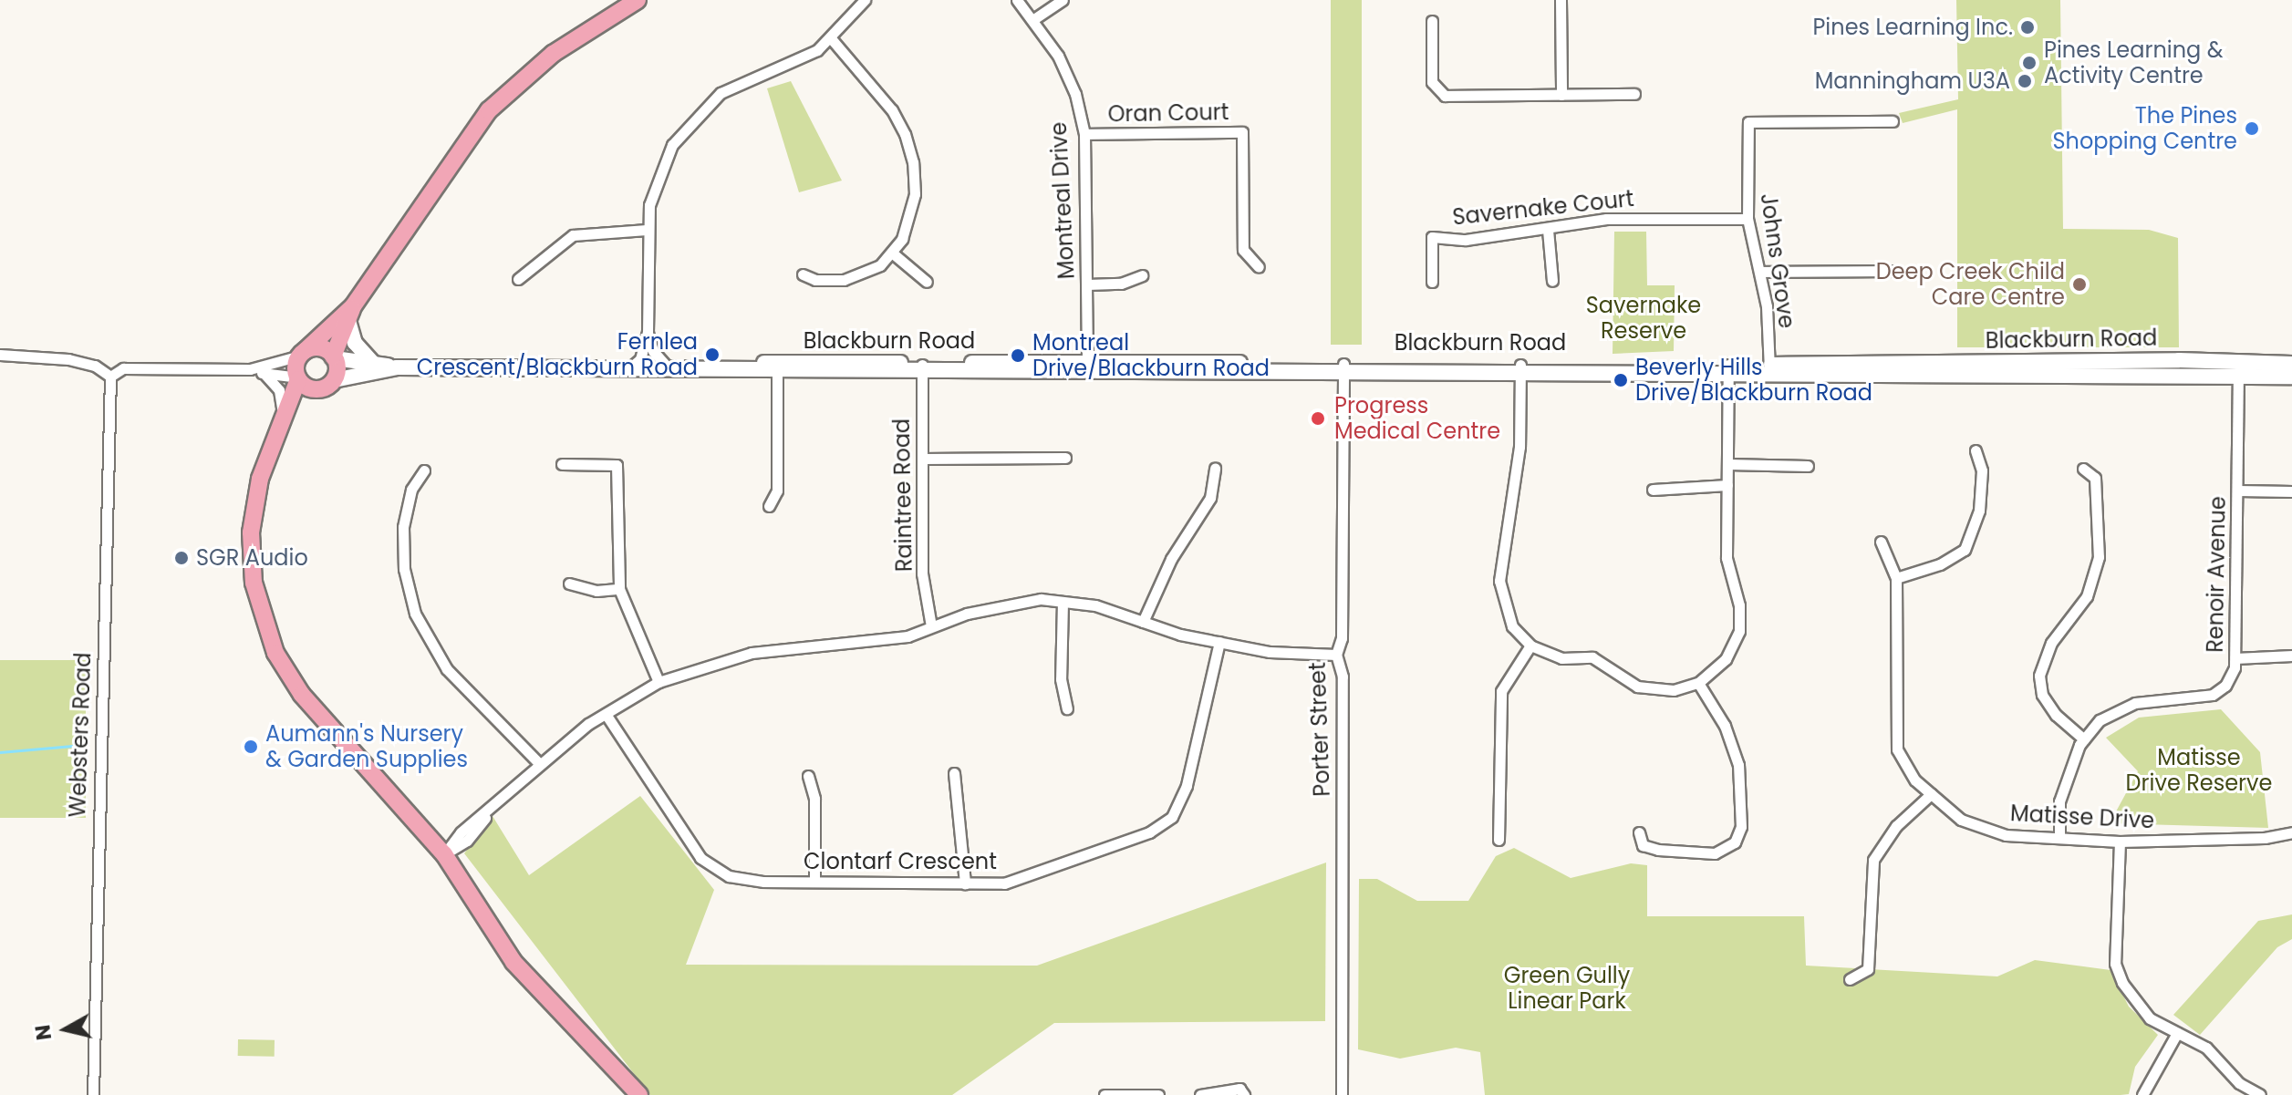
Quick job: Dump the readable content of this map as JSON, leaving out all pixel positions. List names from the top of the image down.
{
  "streets": {
    "main road": ["Blackburn Road"],
    "street": [
      "Oran Court",
      "Montreal Drive",
      "Savernake Court",
      "Johns Grove",
      "Raintree Road",
      "Renoir Avenue",
      "Porter Street",
      "Websters Road",
      "Matisse Drive",
      "Clontarf Crescent"
    ]
  },
  "crossings": [
    ["Oran Court", "Montreal Drive"],
    ["Montreal Drive", "Blackburn Road"],
    ["Savernake Court", "Johns Grove"],
    ["Johns Grove", "Blackburn Road"],
    ["Blackburn Road", "Raintree Road"],
    ["Blackburn Road", "Renoir Avenue"],
    ["Blackburn Road", "Porter Street"],
    ["Renoir Avenue", "Matisse Drive"]
  ],
  "parks": ["Savernake Reserve", "Matisse Drive Reserve", "Green Gully Linear Park"],
  "places": [
    "Pines Learning Inc.",
    "Pines Learning & Activity Centre",
    "Manningham U3A",
    "The Pines Shopping Centre",
    "Deep Creek Child Care Centre",
    "Fernlea Crescent/Blackburn Road",
    "Montreal Drive/Blackburn Road",
    "Beverly Hills Drive/Blackburn Road",
    "Progress Medical Centre",
    "SGR Audio",
    "Aumann's Nursery & Garden Supplies"
  ],
  "north": "left"
}
